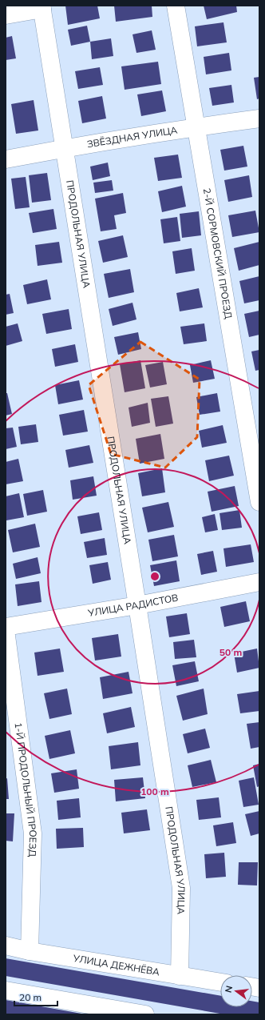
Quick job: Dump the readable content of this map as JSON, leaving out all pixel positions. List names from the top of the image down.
{
  "streets": {
    "street": [
      "ЗВЁЗДНАЯ УЛИЦА",
      "ПРОДОЛЬНАЯ УЛИЦА",
      "2-Й СОРМОВСКИЙ ПРОЕЗД",
      "УЛИЦА РАДИСТОВ",
      "1-Й ПРОДОЛЬНЫЙ ПРОЕЗД",
      "УЛИЦА ДЕЖНЁВА"
    ]
  },
  "crossings": [
    ["ЗВЁЗДНАЯ УЛИЦА", "ПРОДОЛЬНАЯ УЛИЦА"],
    ["ЗВЁЗДНАЯ УЛИЦА", "2-Й СОРМОВСКИЙ ПРОЕЗД"],
    ["ПРОДОЛЬНАЯ УЛИЦА", "УЛИЦА РАДИСТОВ"],
    ["ПРОДОЛЬНАЯ УЛИЦА", "УЛИЦА ДЕЖНЁВА"],
    ["1-Й ПРОДОЛЬНЫЙ ПРОЕЗД", "УЛИЦА ДЕЖНЁВА"]
  ],
  "scale_bar": "20 m",
  "north": "left",
  "rings": ["50 m", "100 m"]
}
